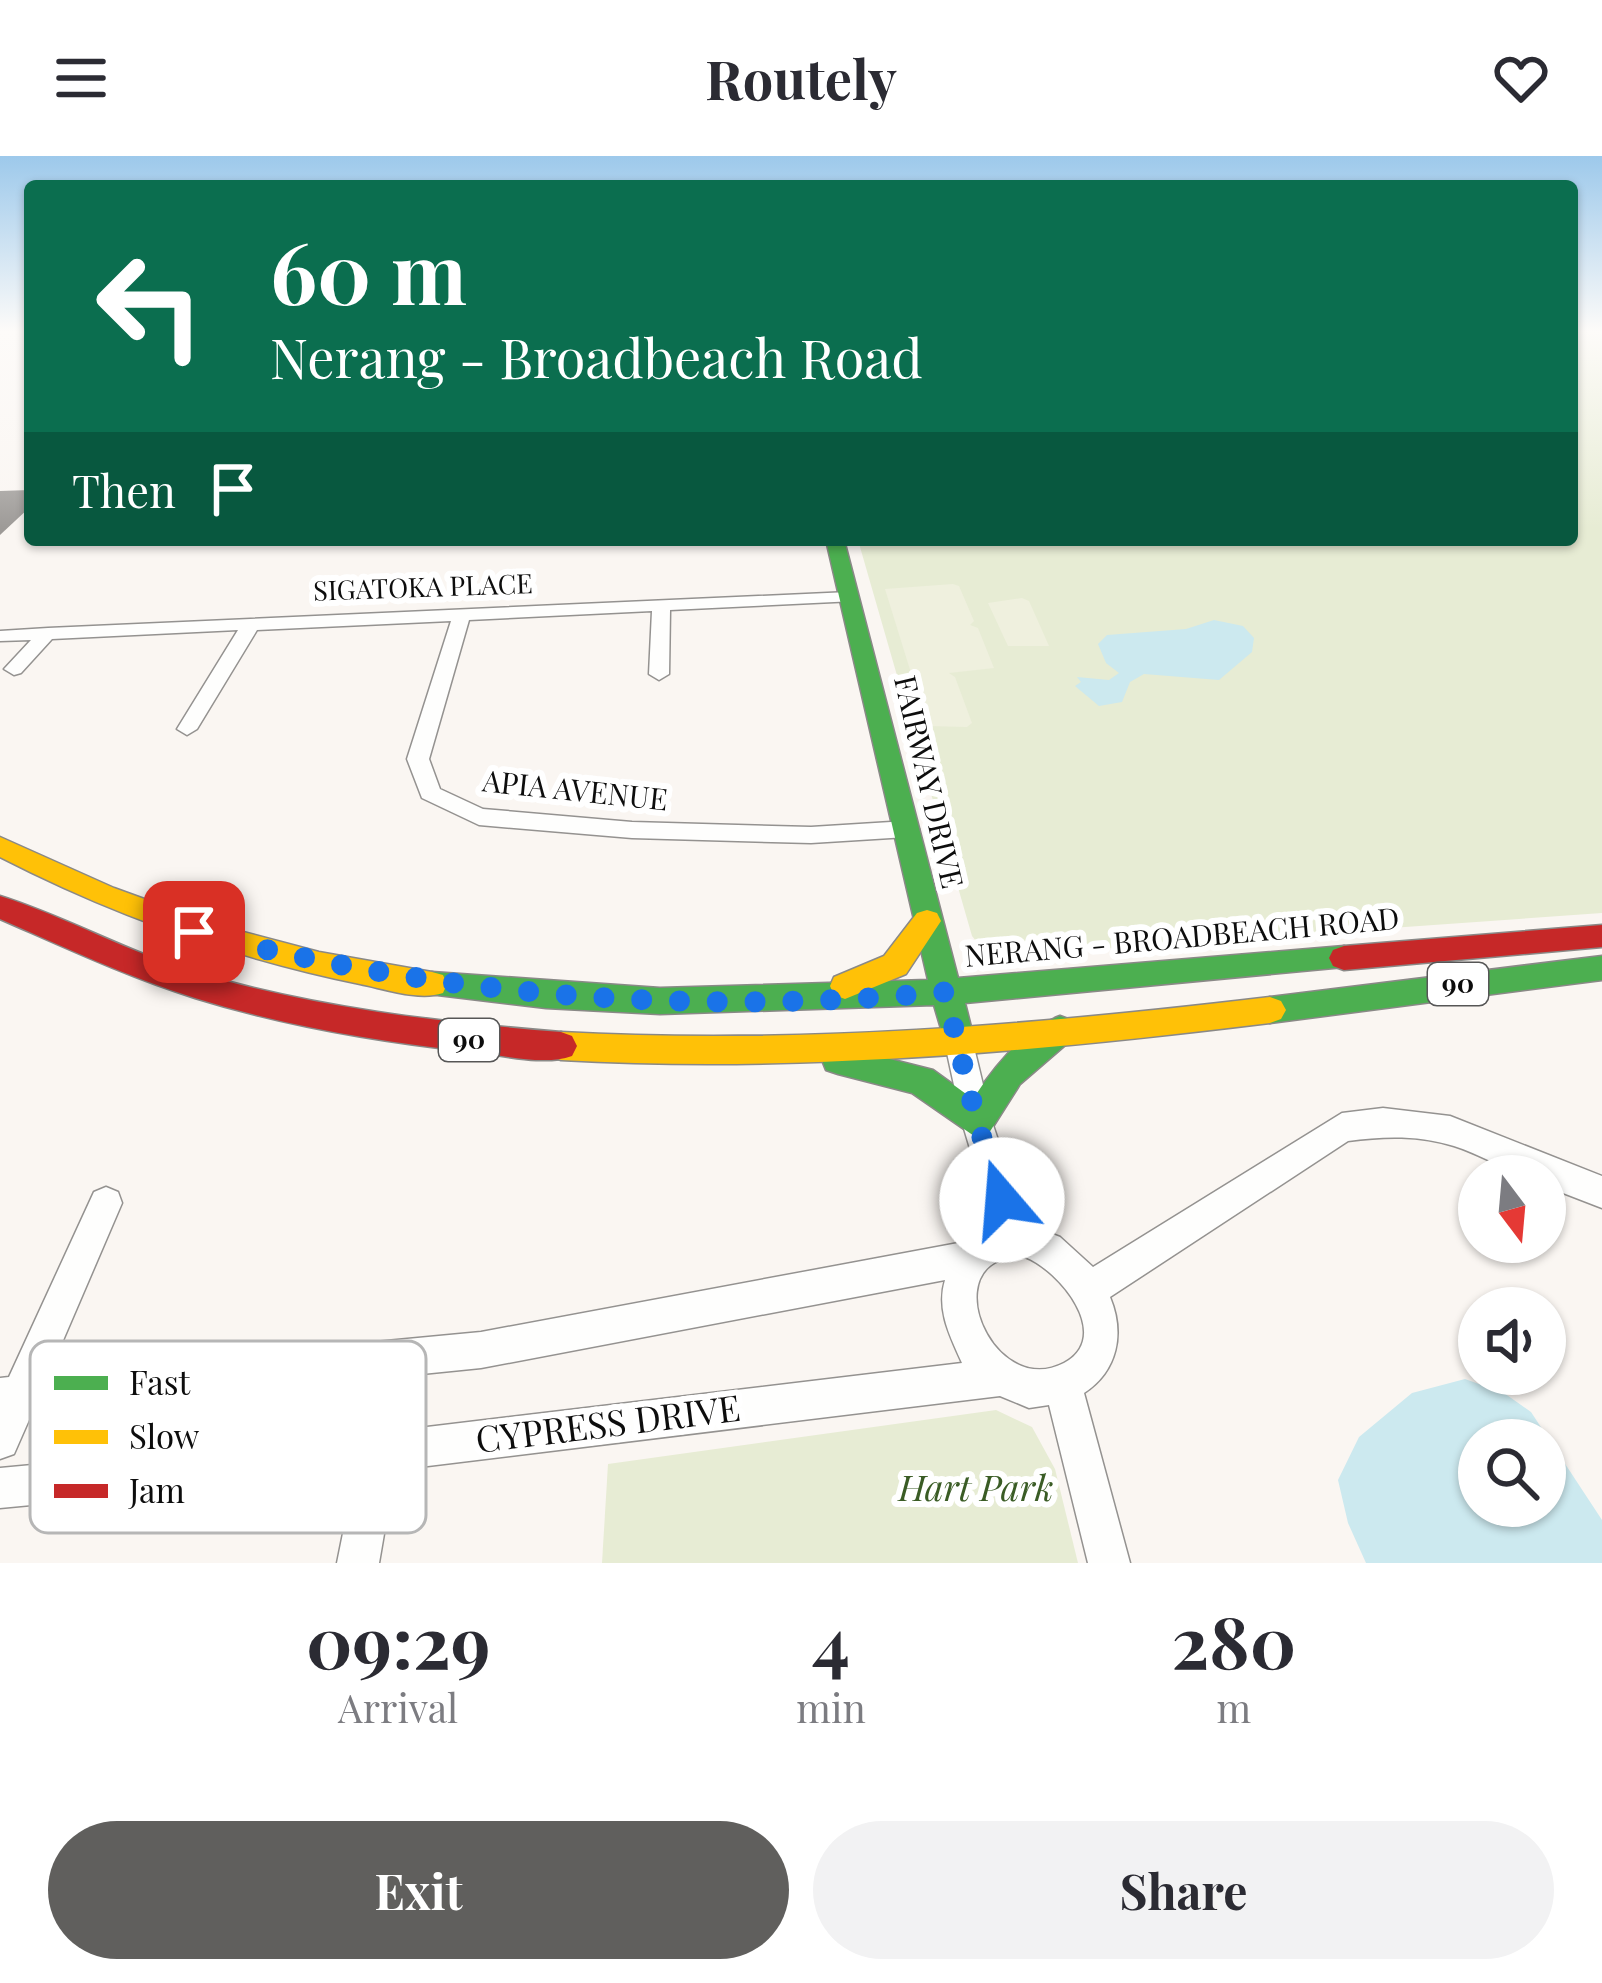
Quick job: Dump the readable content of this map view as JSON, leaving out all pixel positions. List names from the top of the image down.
{
  "streets": {
    "main road": ["FAIRWAY DRIVE", "NERANG - BROADBEACH ROAD", "90"],
    "street": ["SIGATOKA PLACE", "APIA AVENUE", "CYPRESS DRIVE"]
  },
  "crossings": [
    ["SIGATOKA PLACE", "FAIRWAY DRIVE"],
    ["SIGATOKA PLACE", "APIA AVENUE"],
    ["FAIRWAY DRIVE", "APIA AVENUE"],
    ["FAIRWAY DRIVE", "NERANG - BROADBEACH ROAD"],
    ["FAIRWAY DRIVE", "90"]
  ],
  "parks": ["Hart Park"],
  "legend": ["Fast", "Slow", "Jam"],
  "north": "bottom",
  "page": {
    "header": "Routely",
    "turn": ["60 m", "Nerang - Broadbeach Road"],
    "then": "Then",
    "eta": [
      "09:29",
      "Arrival",
      "4",
      "min",
      "280",
      "m"
    ],
    "buttons": ["Exit", "Share"]
  }
}
